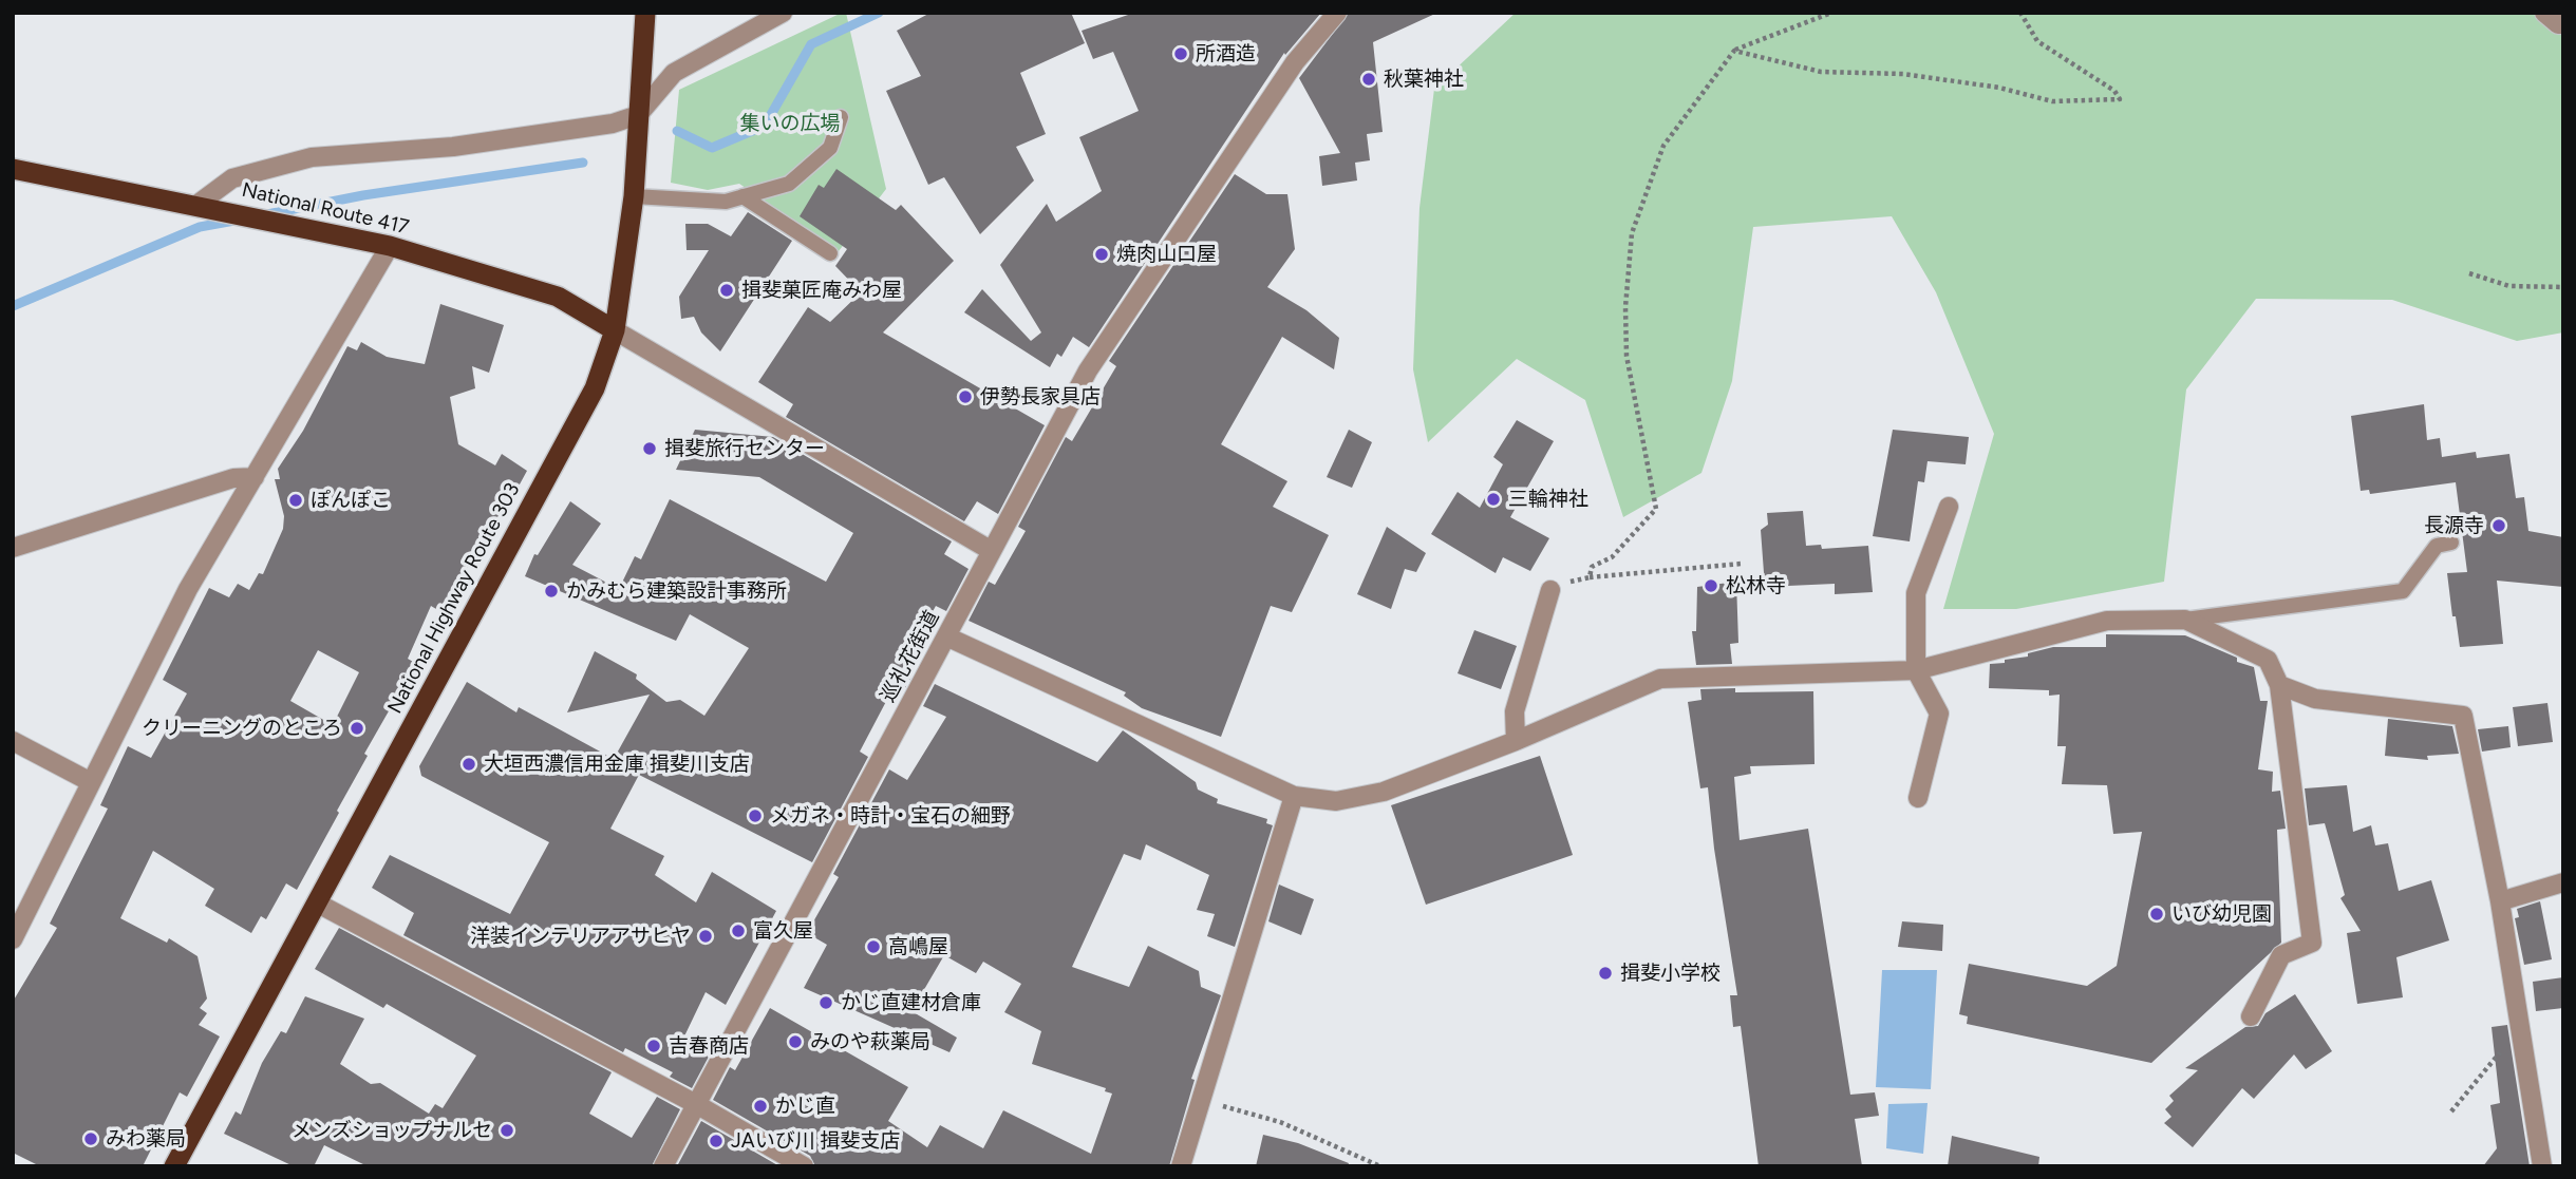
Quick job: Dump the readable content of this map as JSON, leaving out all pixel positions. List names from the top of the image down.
{
  "streets": {
    "highway": ["National Route 417", "National Highway Route 303"],
    "street": ["巡礼花街道"]
  },
  "crossings": [
    ["National Route 417", "National Highway Route 303"]
  ],
  "parks": ["集いの広場"],
  "places": [
    "所酒造",
    "秋葉神社",
    "焼肉山口屋",
    "揖斐菓匠庵みわ屋",
    "伊勢長家具店",
    "揖斐旅行センター",
    "三輪神社",
    "ぽんぽこ",
    "長源寺",
    "松林寺",
    "かみむら建築設計事務所",
    "クリーニングのところ",
    "大垣西濃信用金庫 揖斐川支店",
    "メガネ・時計・宝石の細野",
    "いび幼児園",
    "富久屋",
    "洋装インテリアアサヒヤ",
    "高嶋屋",
    "揖斐小学校",
    "かじ直建材倉庫",
    "みのや萩薬局",
    "吉春商店",
    "かじ直",
    "メンズショップナルセ",
    "みわ薬局",
    "JAいび川 揖斐支店"
  ]
}
